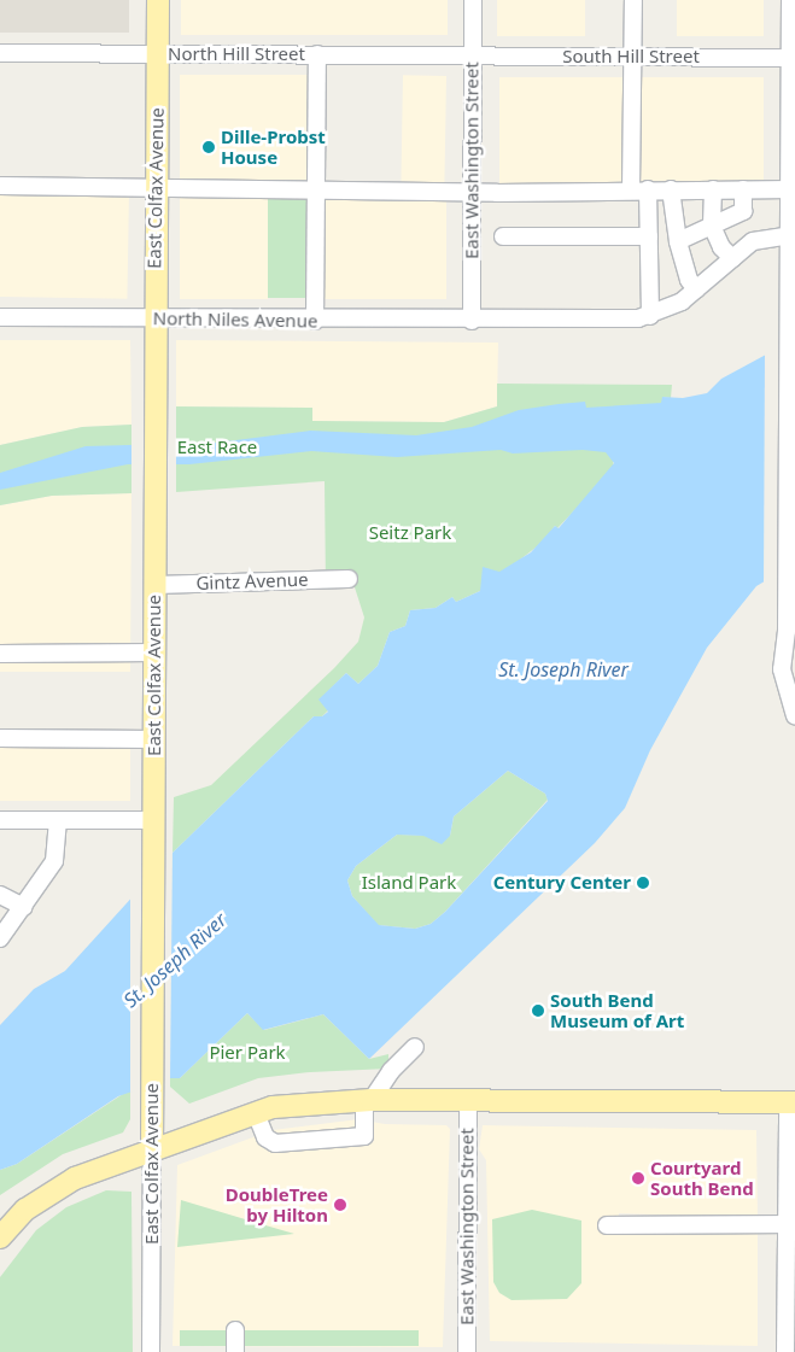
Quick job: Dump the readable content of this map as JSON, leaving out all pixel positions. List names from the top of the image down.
{
  "streets": {
    "main road": ["East Colfax Avenue"],
    "street": [
      "North Hill Street",
      "South Hill Street",
      "East Washington Street",
      "North Niles Avenue",
      "Gintz Avenue"
    ]
  },
  "crossings": [
    ["North Hill Street", "South Hill Street"],
    ["North Hill Street", "East Washington Street"],
    ["North Hill Street", "East Colfax Avenue"],
    ["South Hill Street", "East Washington Street"],
    ["East Washington Street", "North Niles Avenue"],
    ["East Colfax Avenue", "North Niles Avenue"],
    ["East Colfax Avenue", "Gintz Avenue"]
  ],
  "water": ["St. Joseph River"],
  "parks": [
    "East Race",
    "Seitz Park",
    "Island Park",
    "Pier Park"
  ],
  "places": [
    "Dille-Probst House",
    "Century Center",
    "South Bend Museum of Art",
    "Courtyard South Bend",
    "DoubleTree by Hilton"
  ]
}
